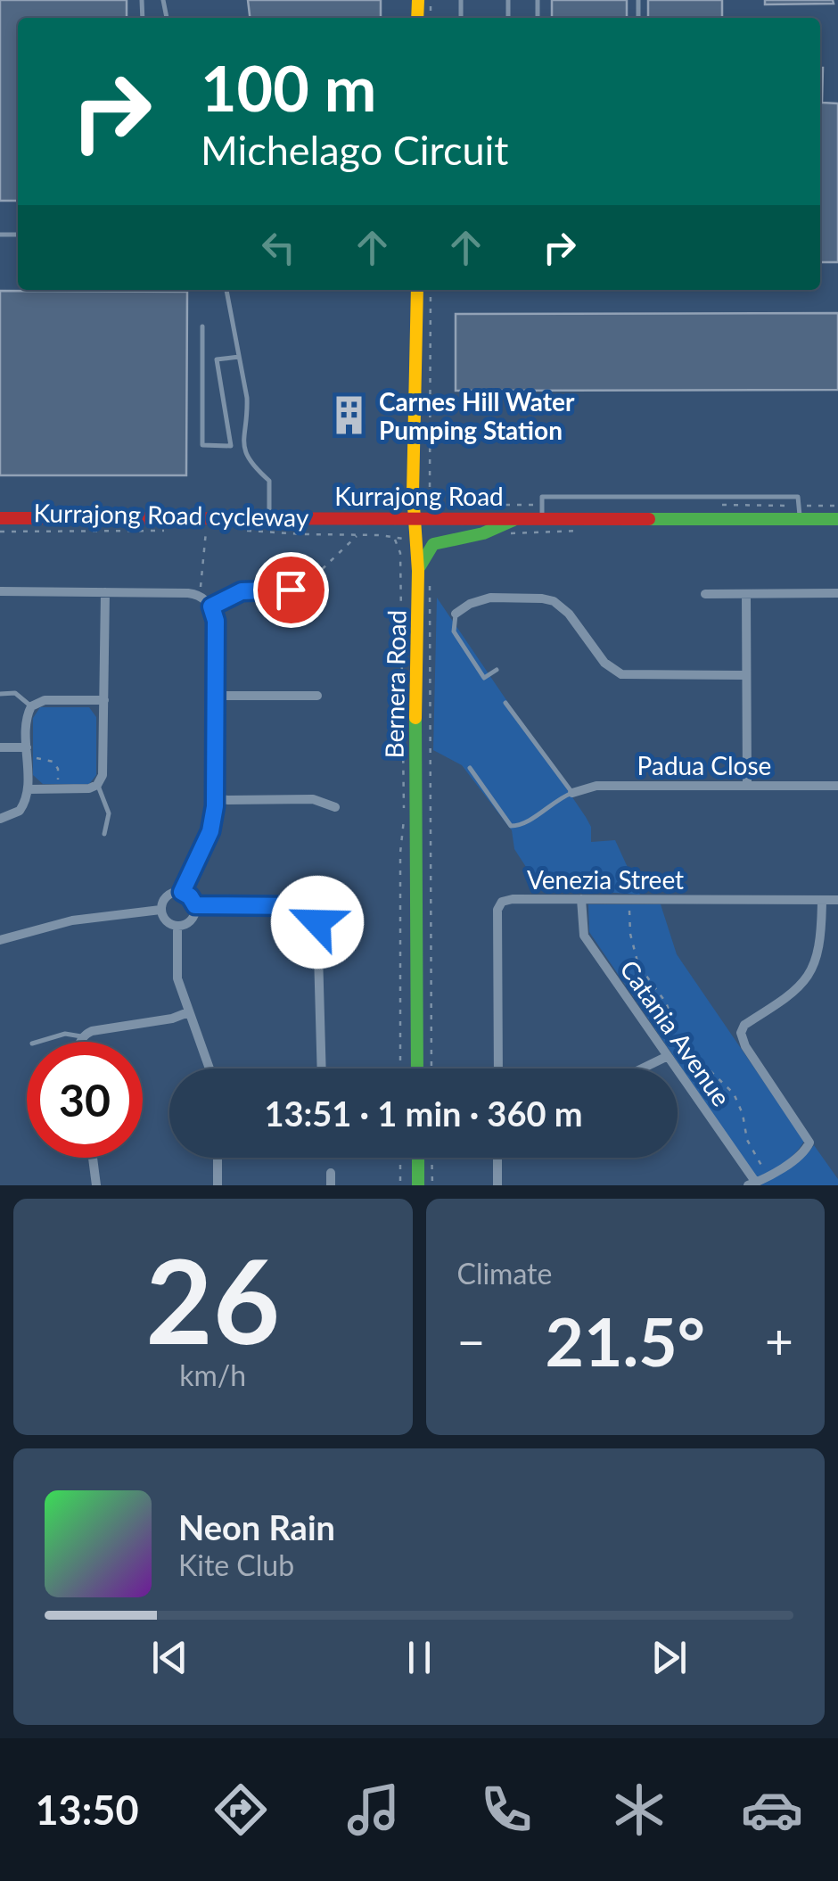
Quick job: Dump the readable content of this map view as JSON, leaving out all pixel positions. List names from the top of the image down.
{
  "streets": {
    "main road": ["Kurrajong Road", "Bernera Road"],
    "street": ["Padua Close", "Venezia Street", "Catania Avenue"],
    "path": ["Kurrajong Road cycleway"]
  },
  "crossings": [
    ["Kurrajong Road", "Bernera Road"],
    ["Venezia Street", "Catania Avenue"]
  ],
  "places": {
    "building": ["Carnes Hill Water Pumping Station"]
  },
  "page": {
    "turn": ["100 m", "Michelago Circuit"],
    "limit": "30",
    "trip": "13:51 · 1 min · 360 m",
    "tile": [
      ["26", "km/h"],
      "Climate"
    ],
    "heat": ["−", "21.5°", "+"],
    "song": ["Neon Rain", "Kite Club"],
    "tabs": "13:50"
  }
}
